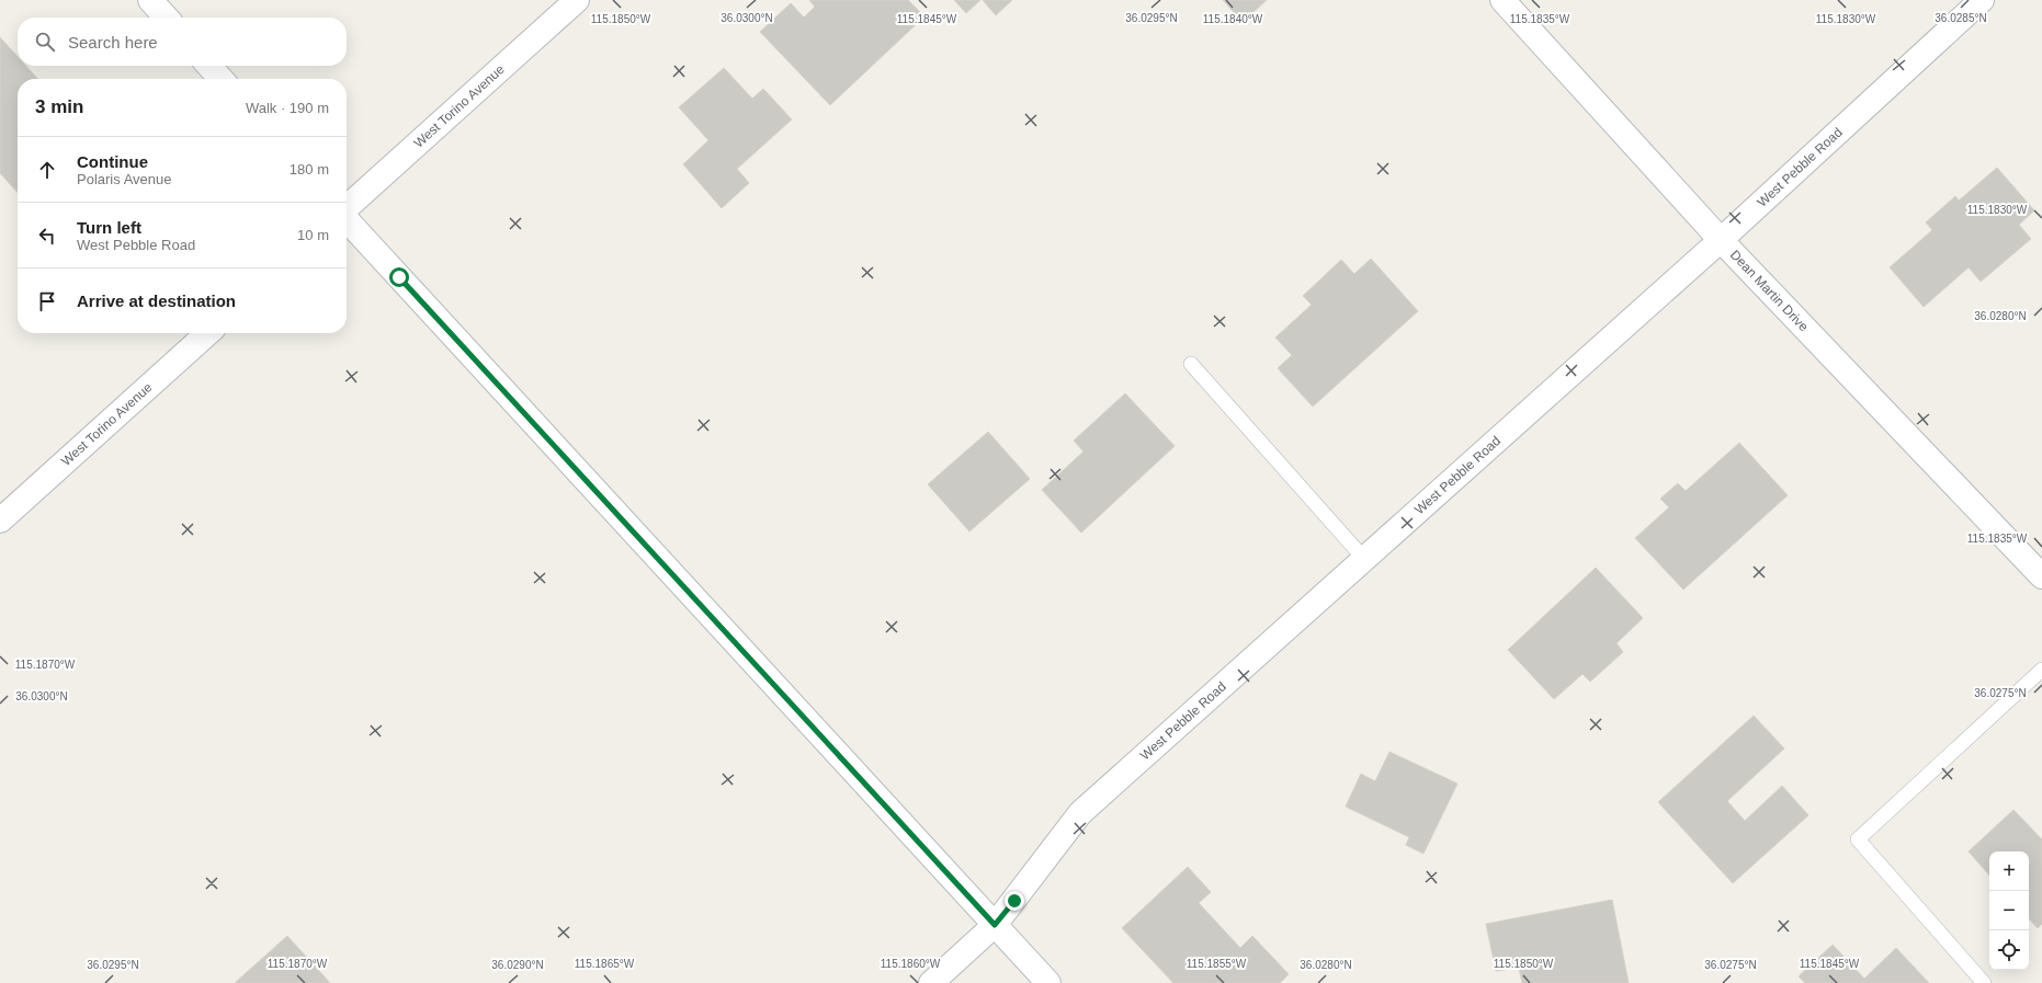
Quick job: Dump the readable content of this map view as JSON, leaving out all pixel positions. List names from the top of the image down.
{
  "streets": {
    "street": ["West Torino Avenue", "West Pebble Road", "Dean Martin Drive"]
  },
  "crossings": [
    ["West Pebble Road", "Dean Martin Drive"]
  ],
  "page": {
    "search": "Search here",
    "heading": ["3 min", "Walk · 190 m"],
    "list": [
      ["Continue", "Polaris Avenue", "180 m"],
      ["Turn left", "West Pebble Road", "10 m"],
      "Arrive at destination"
    ],
    "map_buttons": ["+", "−"]
  },
  "coordinates": [
    "36.0300°N",
    "36.0295°N",
    "36.0285°N",
    "115.1850°W",
    "115.1845°W",
    "115.1840°W",
    "115.1835°W",
    "115.1830°W",
    "36.0280°N",
    "115.1870°W",
    "36.0275°N",
    "115.1865°W",
    "115.1860°W",
    "115.1855°W",
    "36.0290°N"
  ]
}
